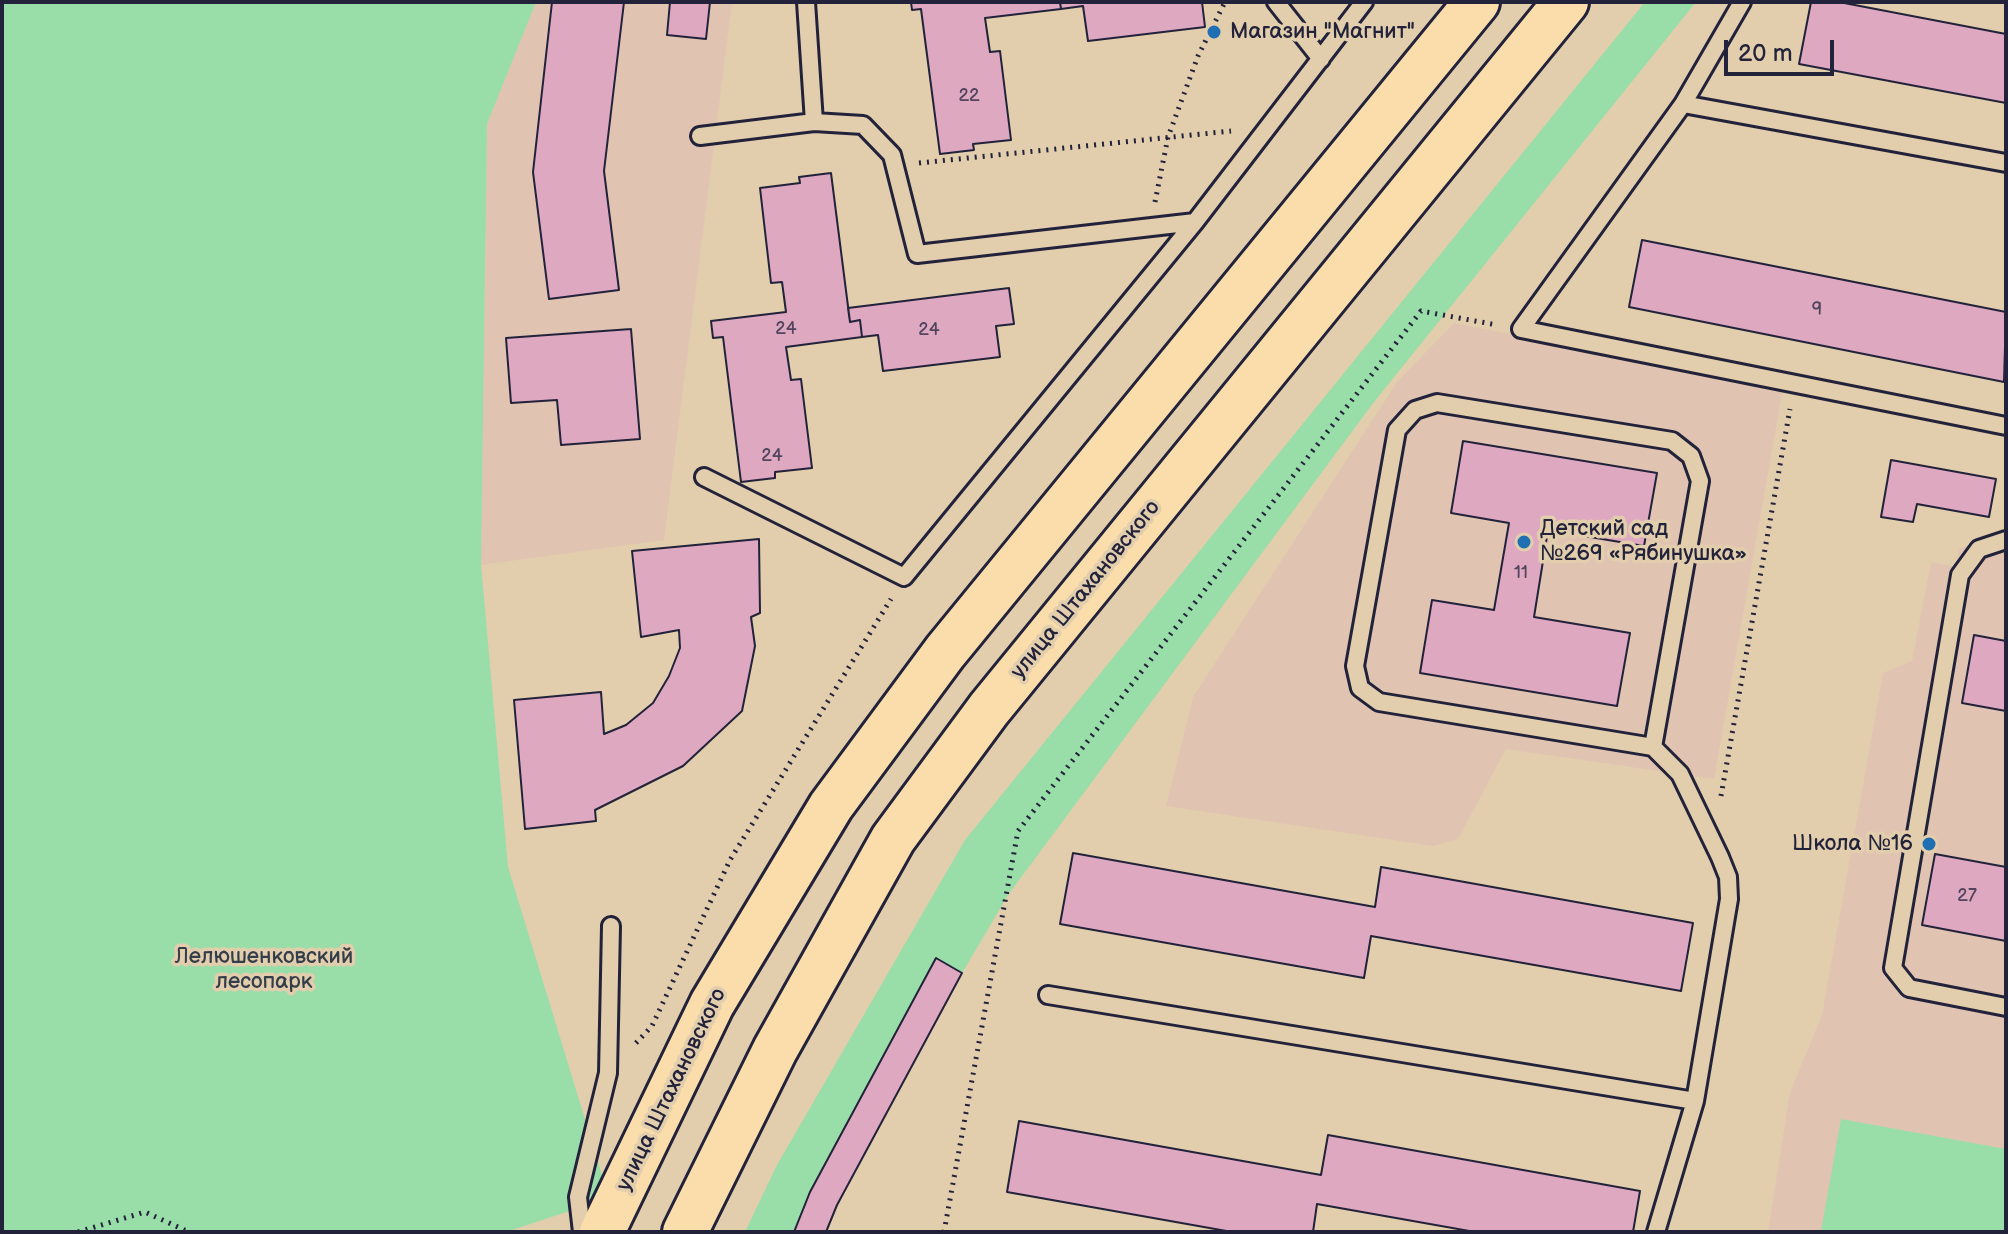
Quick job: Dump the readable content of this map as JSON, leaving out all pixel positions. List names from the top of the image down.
{
  "streets": {
    "main road": ["улица Штахановского"]
  },
  "parks": ["Лелюшенковский лесопарк"],
  "places": ["Магазин \"Магнит\"", "Детский сад №269 «Рябинушка»", "Школа №16"],
  "house_numbers": [
    "22",
    "9",
    "24",
    "24",
    "24",
    "11",
    "27"
  ],
  "scale_bar": "20 m"
}
